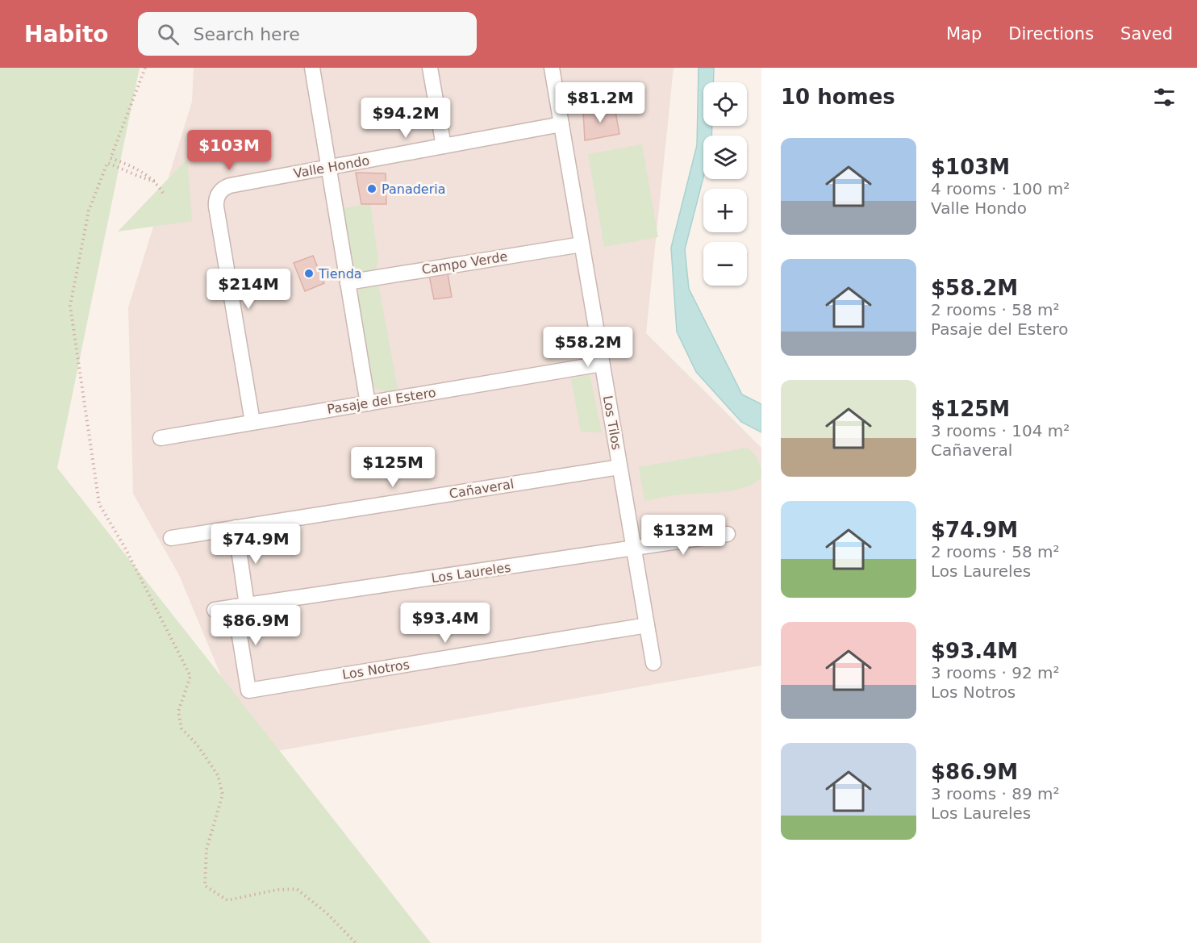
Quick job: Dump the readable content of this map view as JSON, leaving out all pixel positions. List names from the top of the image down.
{
  "streets": {
    "street": [
      "Valle Hondo",
      "Campo Verde",
      "Pasaje del Estero",
      "Los Tilos",
      "Cañaveral",
      "Los Laureles",
      "Los Notros"
    ]
  },
  "crossings": [
    ["Valle Hondo", "Pasaje del Estero"],
    ["Valle Hondo", "Los Tilos"],
    ["Campo Verde", "Los Tilos"],
    ["Pasaje del Estero", "Los Tilos"],
    ["Los Tilos", "Cañaveral"],
    ["Los Tilos", "Los Laureles"],
    ["Los Tilos", "Los Notros"],
    ["Los Laureles", "Los Notros"]
  ],
  "places": ["Panaderia", "Tienda"],
  "page": {
    "header": "Habito",
    "search": "Search here",
    "nav": ["Map", "Directions", "Saved"],
    "heading": "10 homes",
    "map_buttons": ["+", "−"],
    "price": [
      "$81.2M",
      "$94.2M",
      "$103M",
      "$214M",
      "$58.2M",
      "$125M",
      "$132M",
      "$74.9M",
      "$93.4M",
      "$86.9M"
    ],
    "list": [
      {
        "name": "$103M",
        "note": "4 rooms · 100 m² · Valle Hondo"
      },
      {
        "name": "$58.2M",
        "note": "2 rooms · 58 m² · Pasaje del Estero"
      },
      {
        "name": "$125M",
        "note": "3 rooms · 104 m² · Cañaveral"
      },
      {
        "name": "$74.9M",
        "note": "2 rooms · 58 m² · Los Laureles"
      },
      {
        "name": "$93.4M",
        "note": "3 rooms · 92 m² · Los Notros"
      },
      {
        "name": "$86.9M",
        "note": "3 rooms · 89 m² · Los Laureles"
      }
    ]
  }
}
